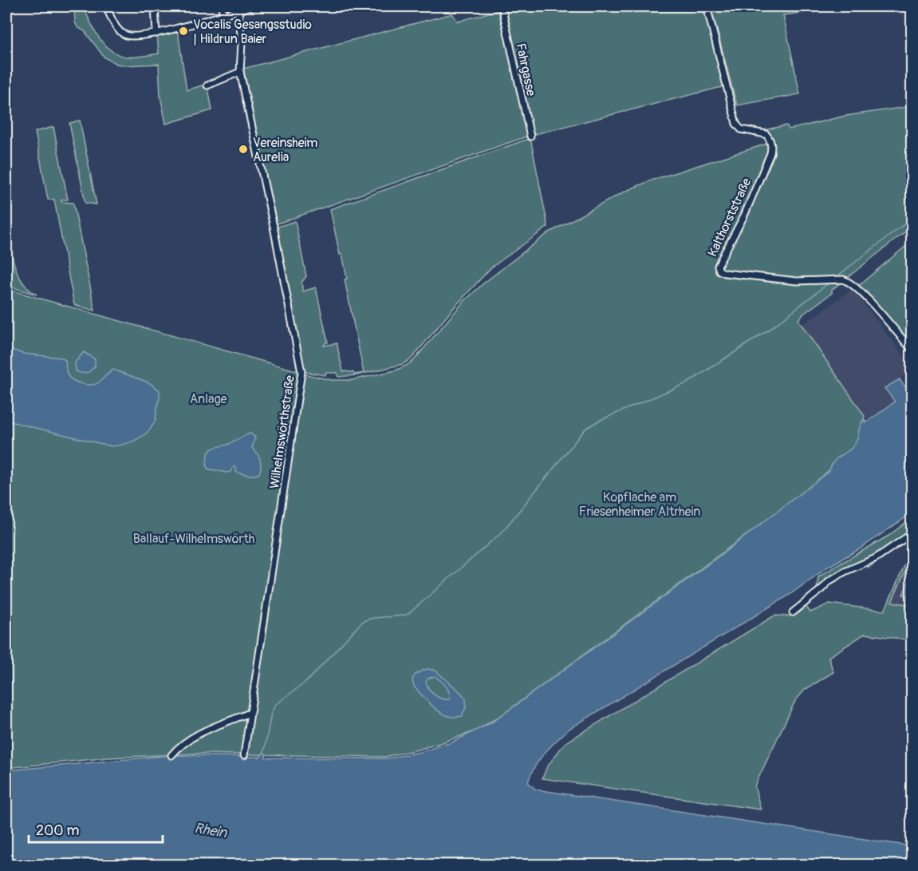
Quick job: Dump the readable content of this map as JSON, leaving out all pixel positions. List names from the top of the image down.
{
  "streets": {
    "street": ["Fahrgasse", "Kalthorststraße", "Wilhelmswörthstraße"]
  },
  "water": ["Rhein"],
  "parks": ["Anlage", "Kopflache am Friesenheimer Altrhein", "Ballauf-Wilhelmswörth"],
  "places": ["Vocalis Gesangsstudio | Hildrun Baier", "Vereinsheim Aurelia"],
  "scale_bar": "200 m"
}
